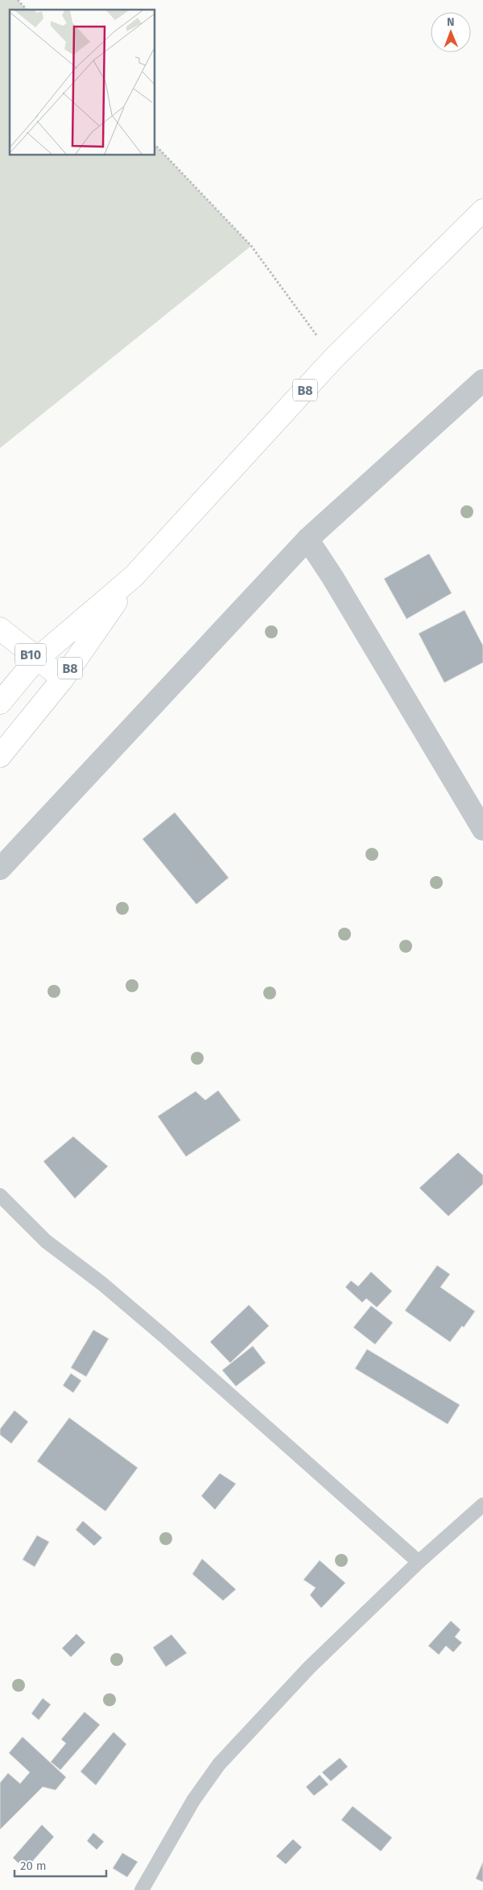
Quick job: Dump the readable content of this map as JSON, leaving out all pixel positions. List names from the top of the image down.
{
  "streets": {
    "highway": ["B8", "B10"]
  },
  "crossings": [
    ["B8", "B10"]
  ],
  "scale_bar": "20 m",
  "north": "top"
}
